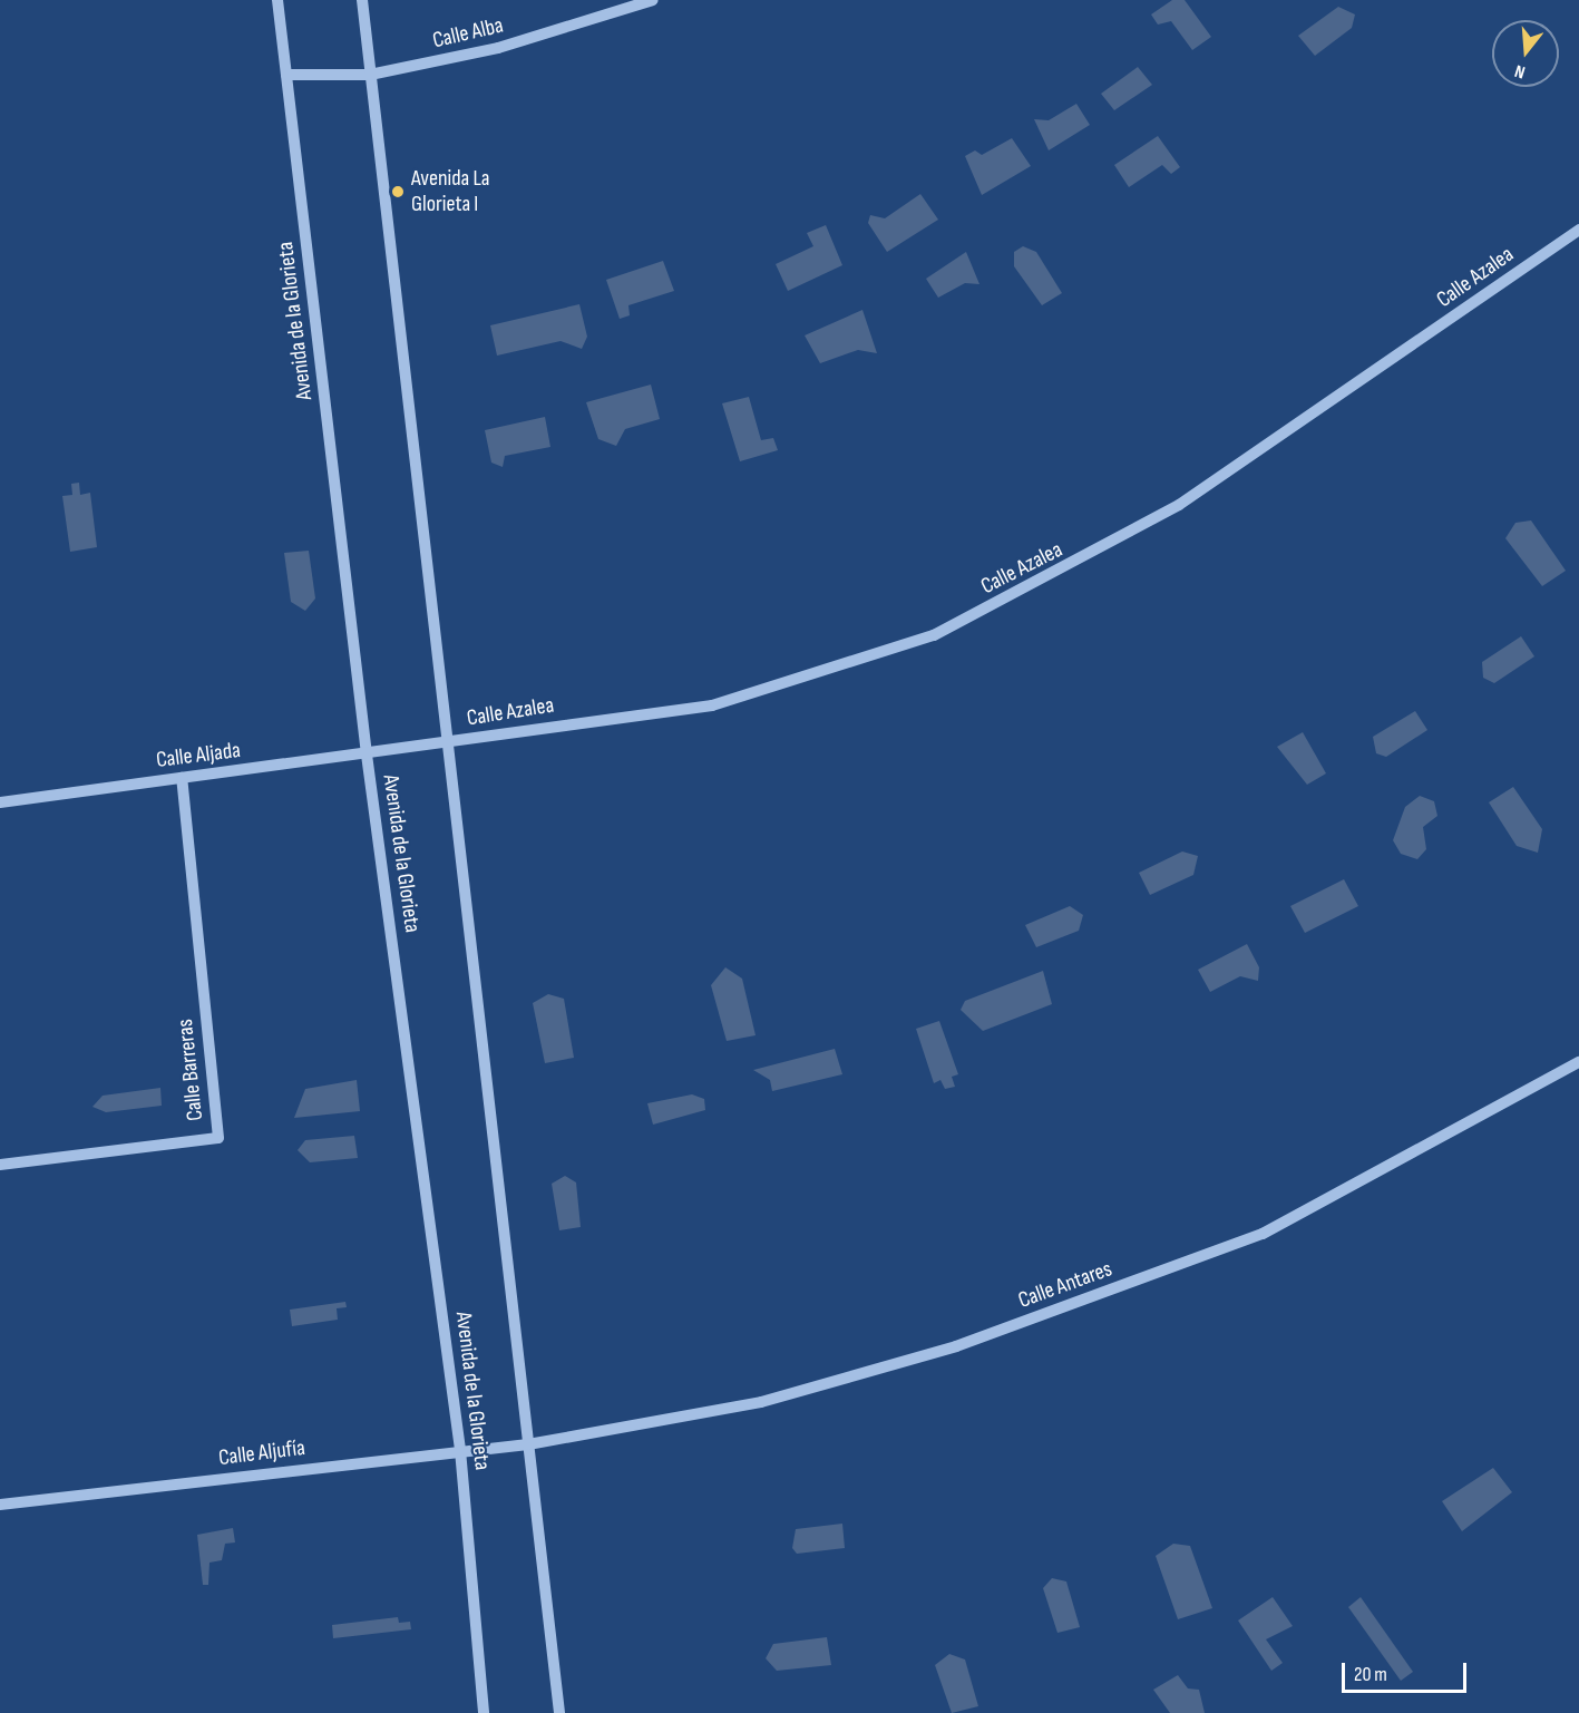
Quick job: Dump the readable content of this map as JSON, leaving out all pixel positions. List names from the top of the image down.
{
  "streets": {
    "street": [
      "Calle Alba",
      "Calle Azalea",
      "Avenida de la Glorieta",
      "Calle Aljada",
      "Calle Barreras",
      "Calle Antares",
      "Calle Aljufía"
    ]
  },
  "crossings": [
    ["Calle Alba", "Avenida de la Glorieta"],
    ["Calle Azalea", "Calle Aljada"],
    ["Avenida de la Glorieta", "Calle Aljada"],
    ["Avenida de la Glorieta", "Calle Aljufía"],
    ["Calle Aljada", "Calle Barreras"],
    ["Calle Antares", "Calle Aljufía"]
  ],
  "places": ["Avenida La Glorieta I"],
  "scale_bar": "20 m",
  "north": "bottom"
}
